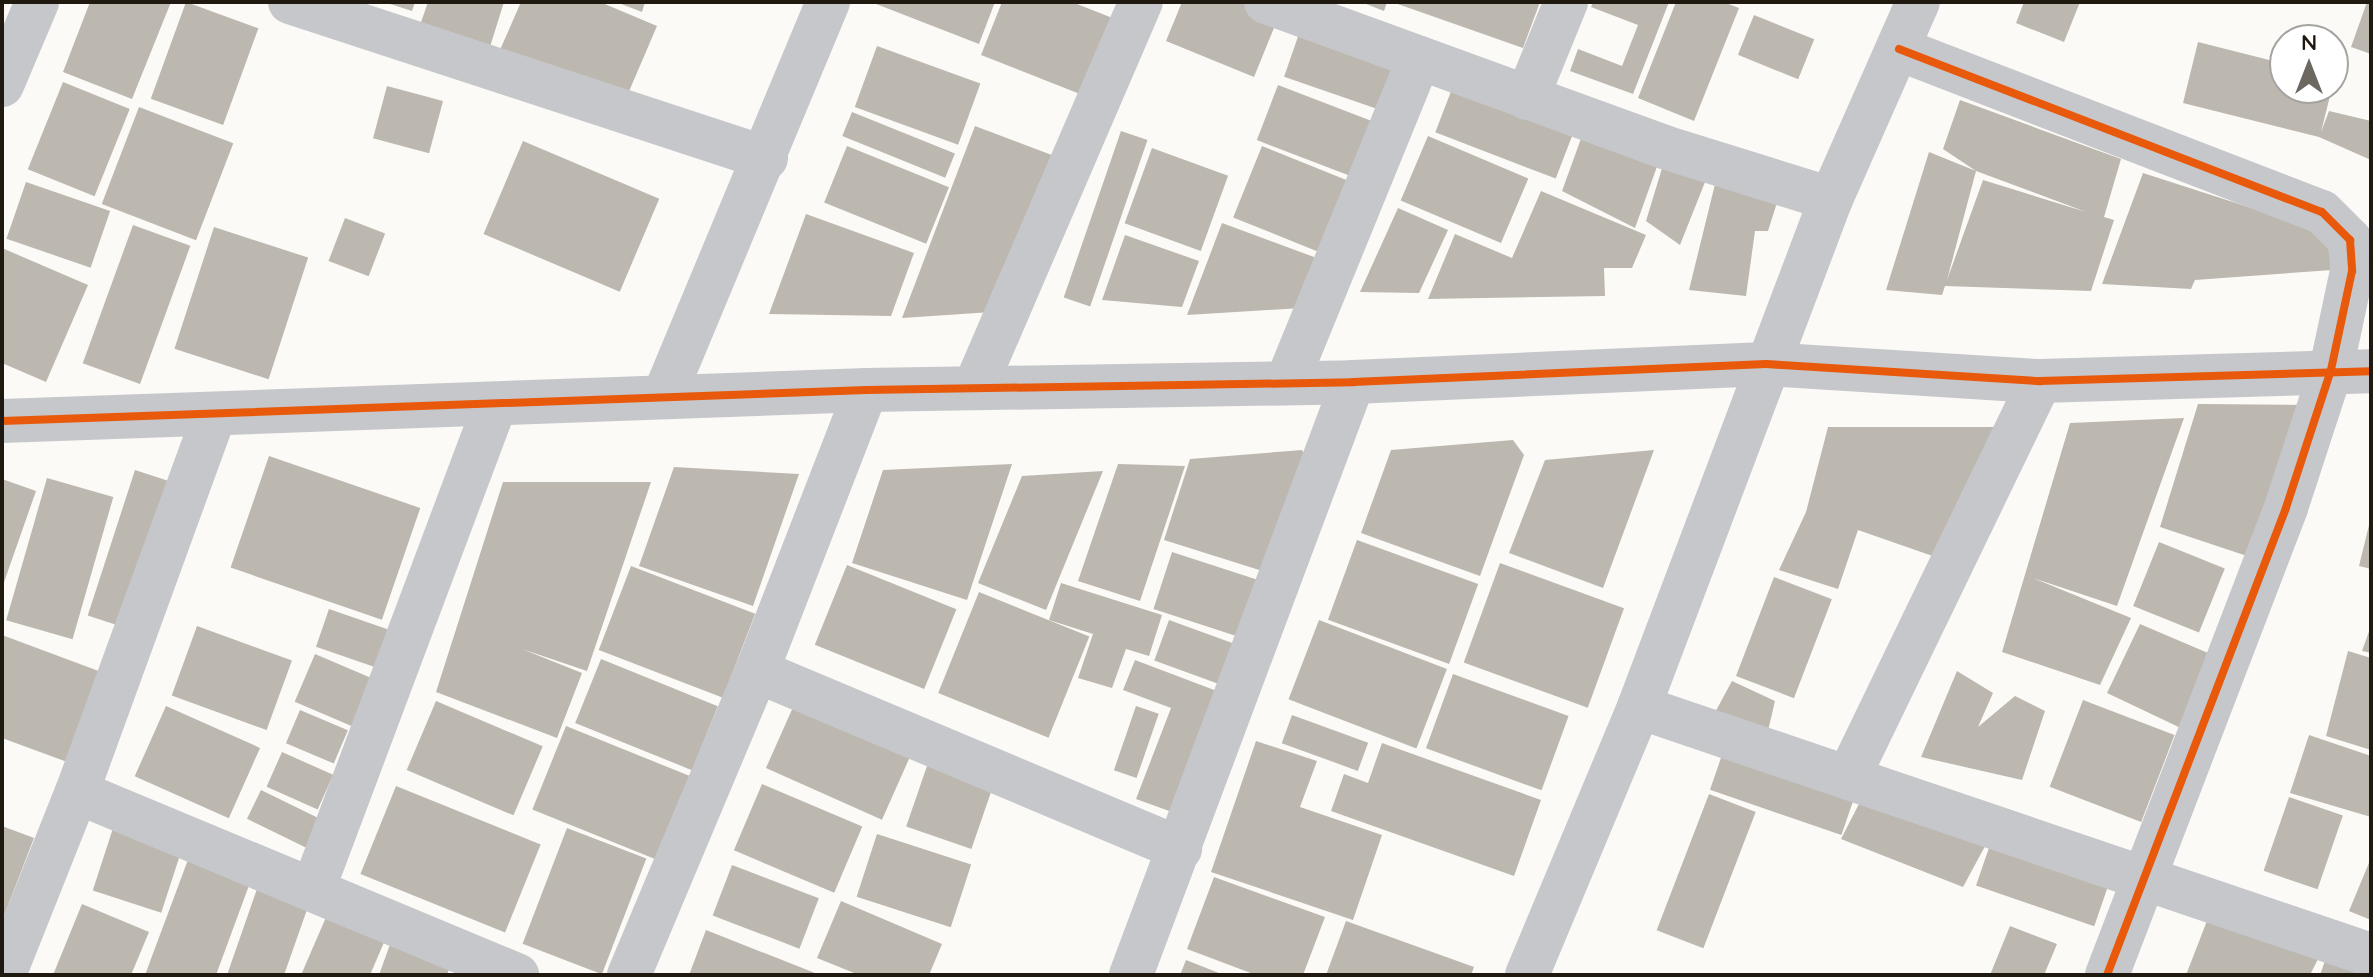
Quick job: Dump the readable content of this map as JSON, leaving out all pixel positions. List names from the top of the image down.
{
  "north": "top"
}
